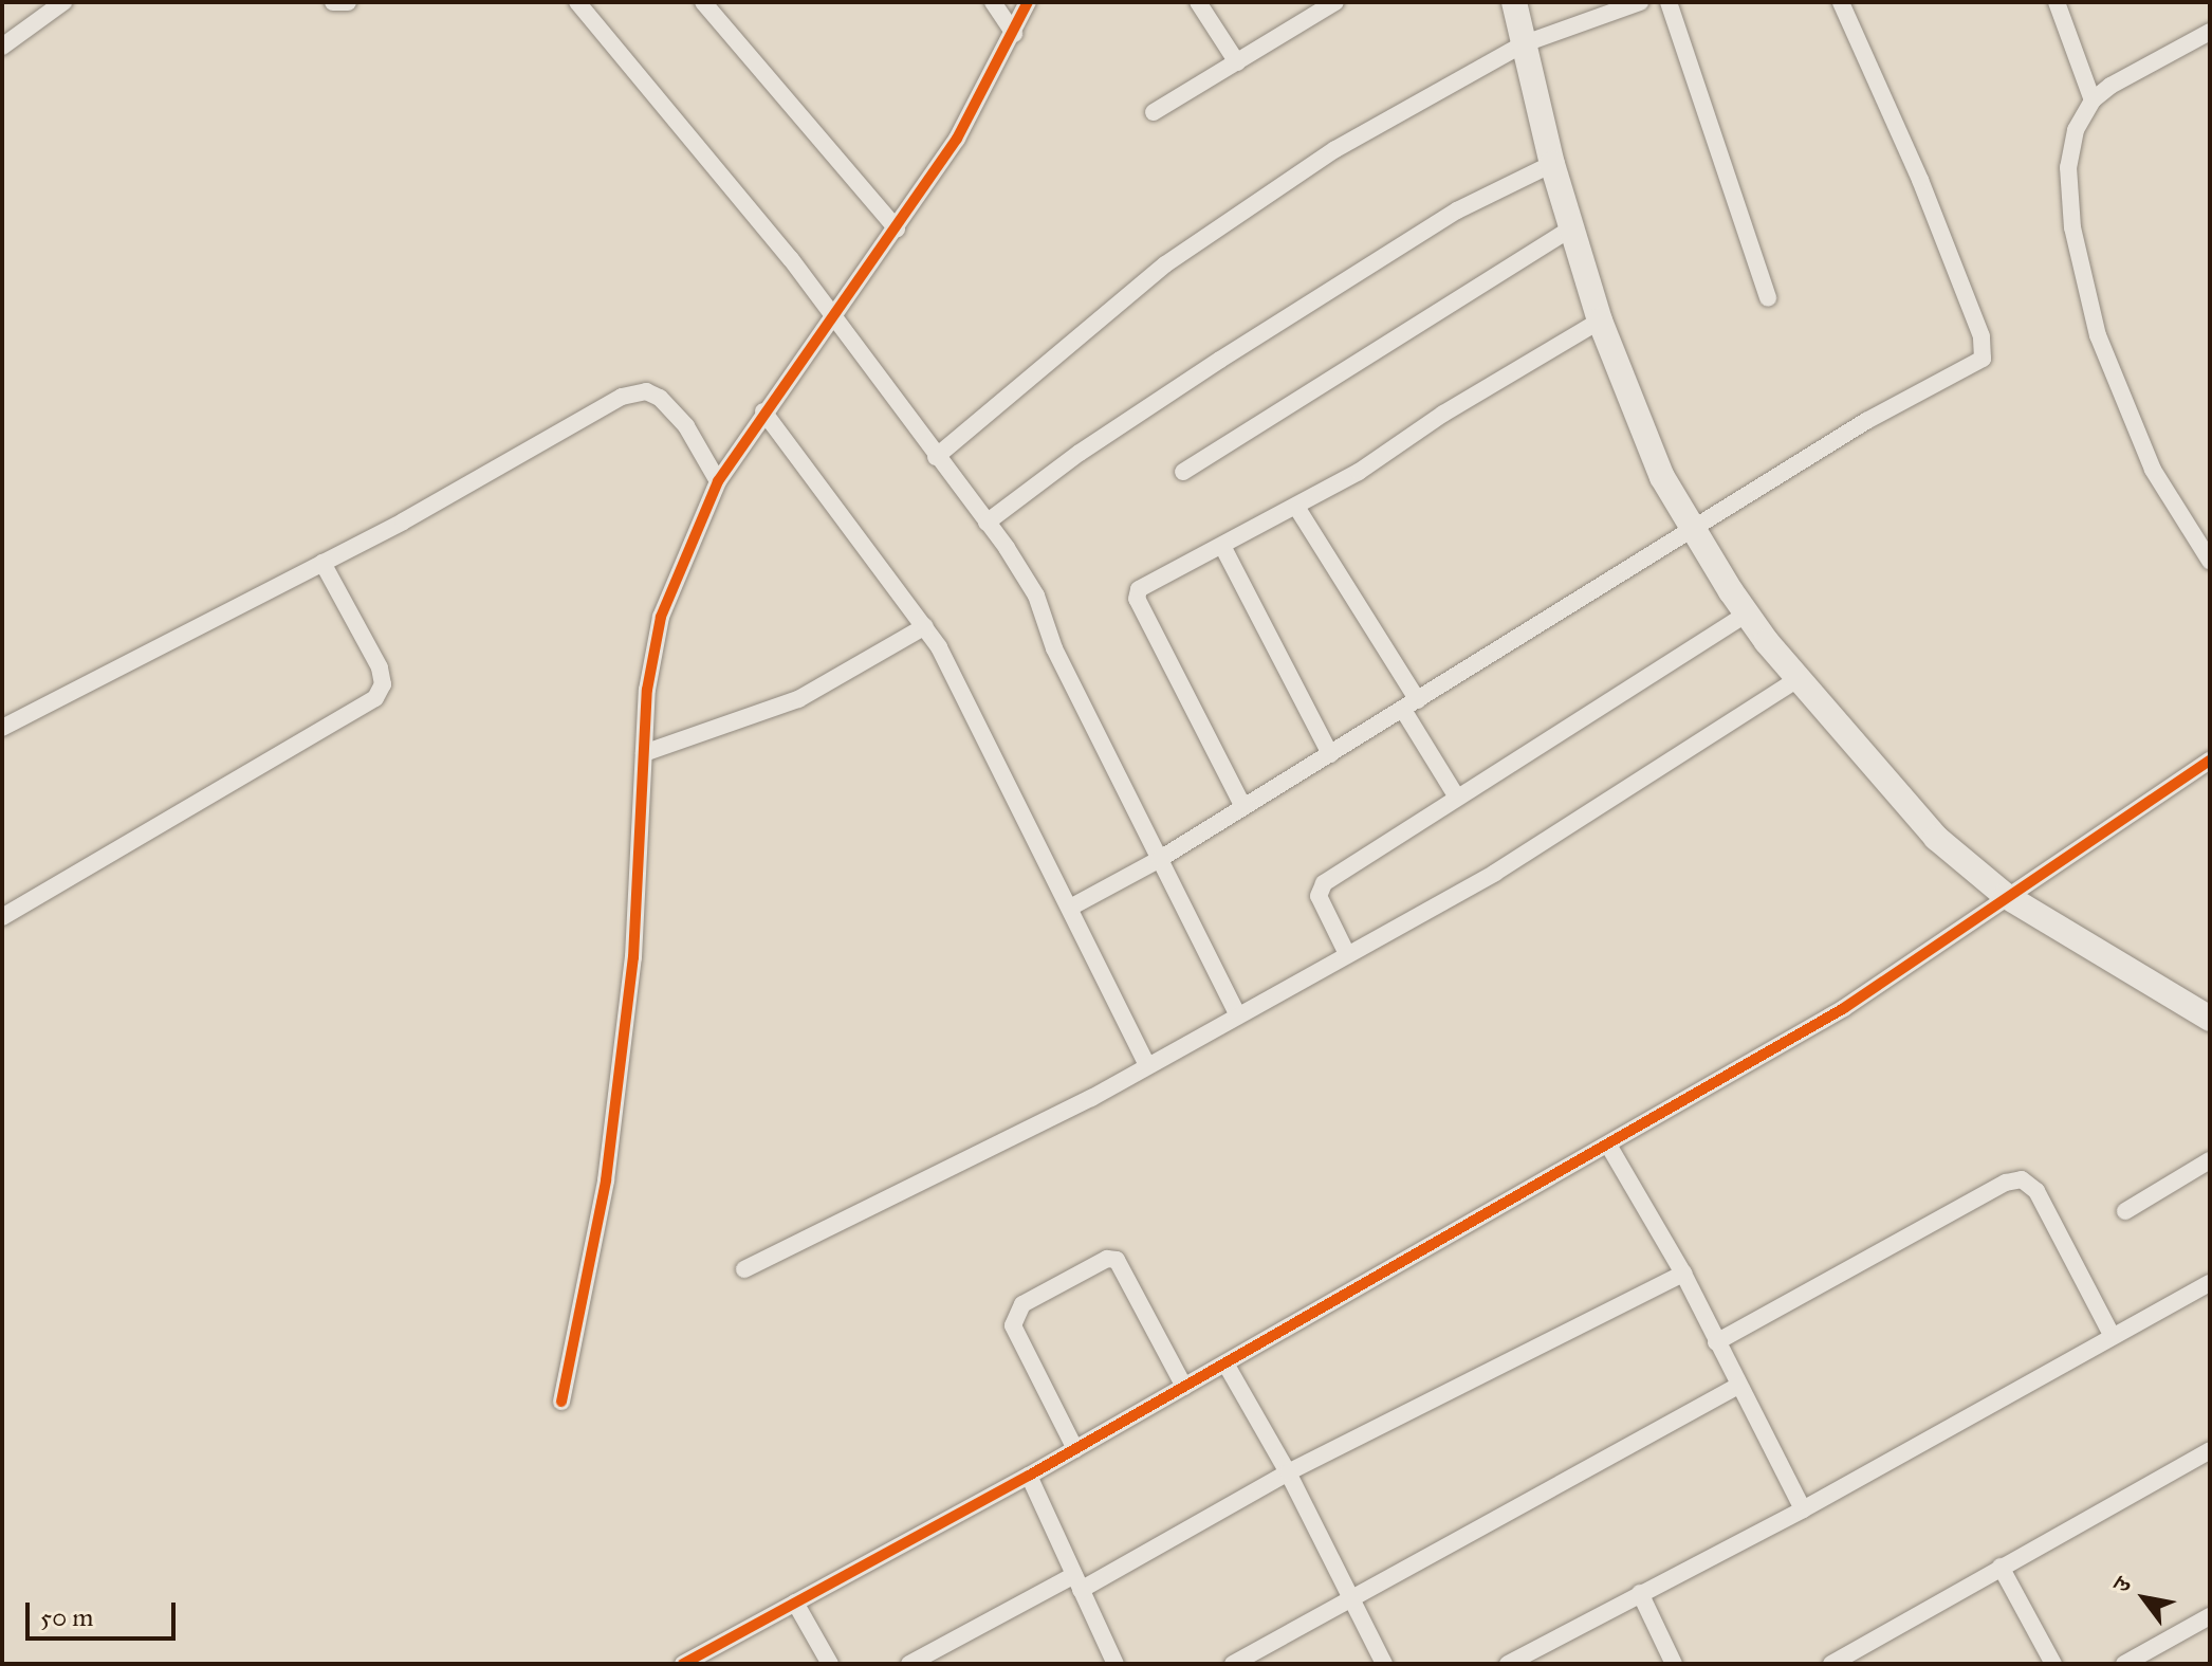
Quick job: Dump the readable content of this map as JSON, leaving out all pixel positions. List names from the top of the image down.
{
  "scale_bar": "50 m",
  "north": "top left"
}
